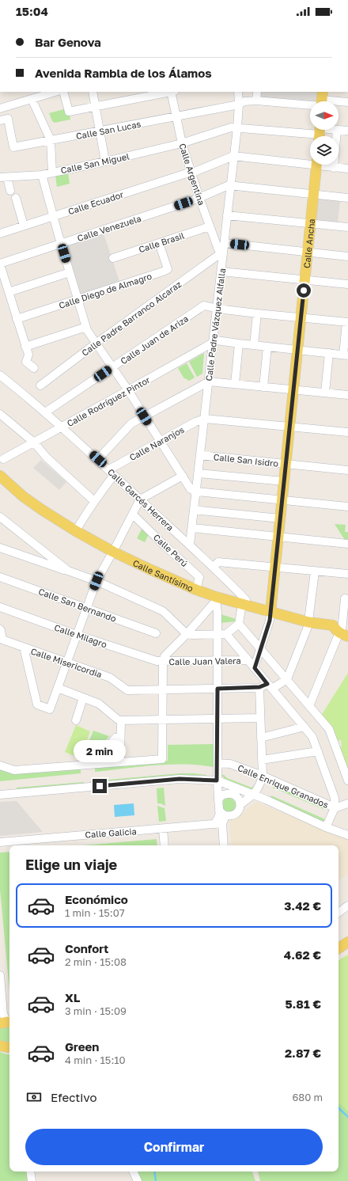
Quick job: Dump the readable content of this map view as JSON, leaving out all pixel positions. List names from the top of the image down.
{
  "streets": {
    "main road": ["Calle Ancha", "Calle Santísimo"],
    "street": [
      "Calle San Lucas",
      "Calle San Miguel",
      "Calle Argentina",
      "Calle Ecuador",
      "Calle Venezuela",
      "Calle Brasil",
      "Calle Diego de Almagro",
      "Calle Padre Barranco Alcaraz",
      "Calle Padre Vázquez Alfalla",
      "Calle Juan de Ariza",
      "Calle Rodríguez Pintor",
      "Calle Naranjos",
      "Calle San Isidro",
      "Calle Garcés Herrera",
      "Calle Perú",
      "Calle San Bernando",
      "Calle Milagro",
      "Calle Juan Valera",
      "Calle Misericordia",
      "Calle Enrique Granados",
      "Calle Galicia"
    ]
  },
  "crossings": [
    ["Calle San Lucas", "Calle Argentina"],
    ["Calle San Lucas", "Calle Padre Vázquez Alfalla"],
    ["Calle San Miguel", "Calle Argentina"],
    ["Calle San Miguel", "Calle Padre Vázquez Alfalla"],
    ["Calle Argentina", "Calle Ecuador"],
    ["Calle Argentina", "Calle Venezuela"],
    ["Calle Argentina", "Calle Brasil"],
    ["Calle Argentina", "Calle Padre Barranco Alcaraz"],
    ["Calle Argentina", "Calle Padre Vázquez Alfalla"],
    ["Calle Ecuador", "Calle Padre Vázquez Alfalla"],
    ["Calle Venezuela", "Calle Padre Vázquez Alfalla"],
    ["Calle Brasil", "Calle Diego de Almagro"],
    ["Calle Ancha", "Calle Juan de Ariza"],
    ["Calle Ancha", "Calle San Isidro"],
    ["Calle Ancha", "Calle Santísimo"],
    ["Calle Padre Barranco Alcaraz", "Calle Padre Vázquez Alfalla"],
    ["Calle Padre Vázquez Alfalla", "Calle Juan de Ariza"],
    ["Calle Padre Vázquez Alfalla", "Calle Rodríguez Pintor"],
    ["Calle Padre Vázquez Alfalla", "Calle Naranjos"],
    ["Calle Padre Vázquez Alfalla", "Calle San Isidro"],
    ["Calle Padre Vázquez Alfalla", "Calle Garcés Herrera"],
    ["Calle Juan de Ariza", "Calle Garcés Herrera"],
    ["Calle Rodríguez Pintor", "Calle Garcés Herrera"],
    ["Calle Naranjos", "Calle Garcés Herrera"],
    ["Calle Naranjos", "Calle Santísimo"],
    ["Calle Garcés Herrera", "Calle Santísimo"],
    ["Calle Perú", "Calle Santísimo"],
    ["Calle Milagro", "Calle Juan Valera"]
  ],
  "north": "right",
  "page": {
    "status": "15:04",
    "banner": ["Bar Genova", "Avenida Rambla de los Álamos"],
    "bubble": "2 min",
    "heading": "Elige un viaje",
    "list": [
      {
        "name": "Económico",
        "note": "1 min · 15:07",
        "value": "3.42 €"
      },
      {
        "name": "Confort",
        "note": "2 min · 15:08",
        "value": "4.62 €"
      },
      {
        "name": "XL",
        "note": "3 min · 15:09",
        "value": "5.81 €"
      },
      {
        "name": "Green",
        "note": "4 min · 15:10",
        "value": "2.87 €"
      }
    ],
    "pay": ["Efectivo", "680 m"],
    "buttons": "Confirmar"
  }
}
